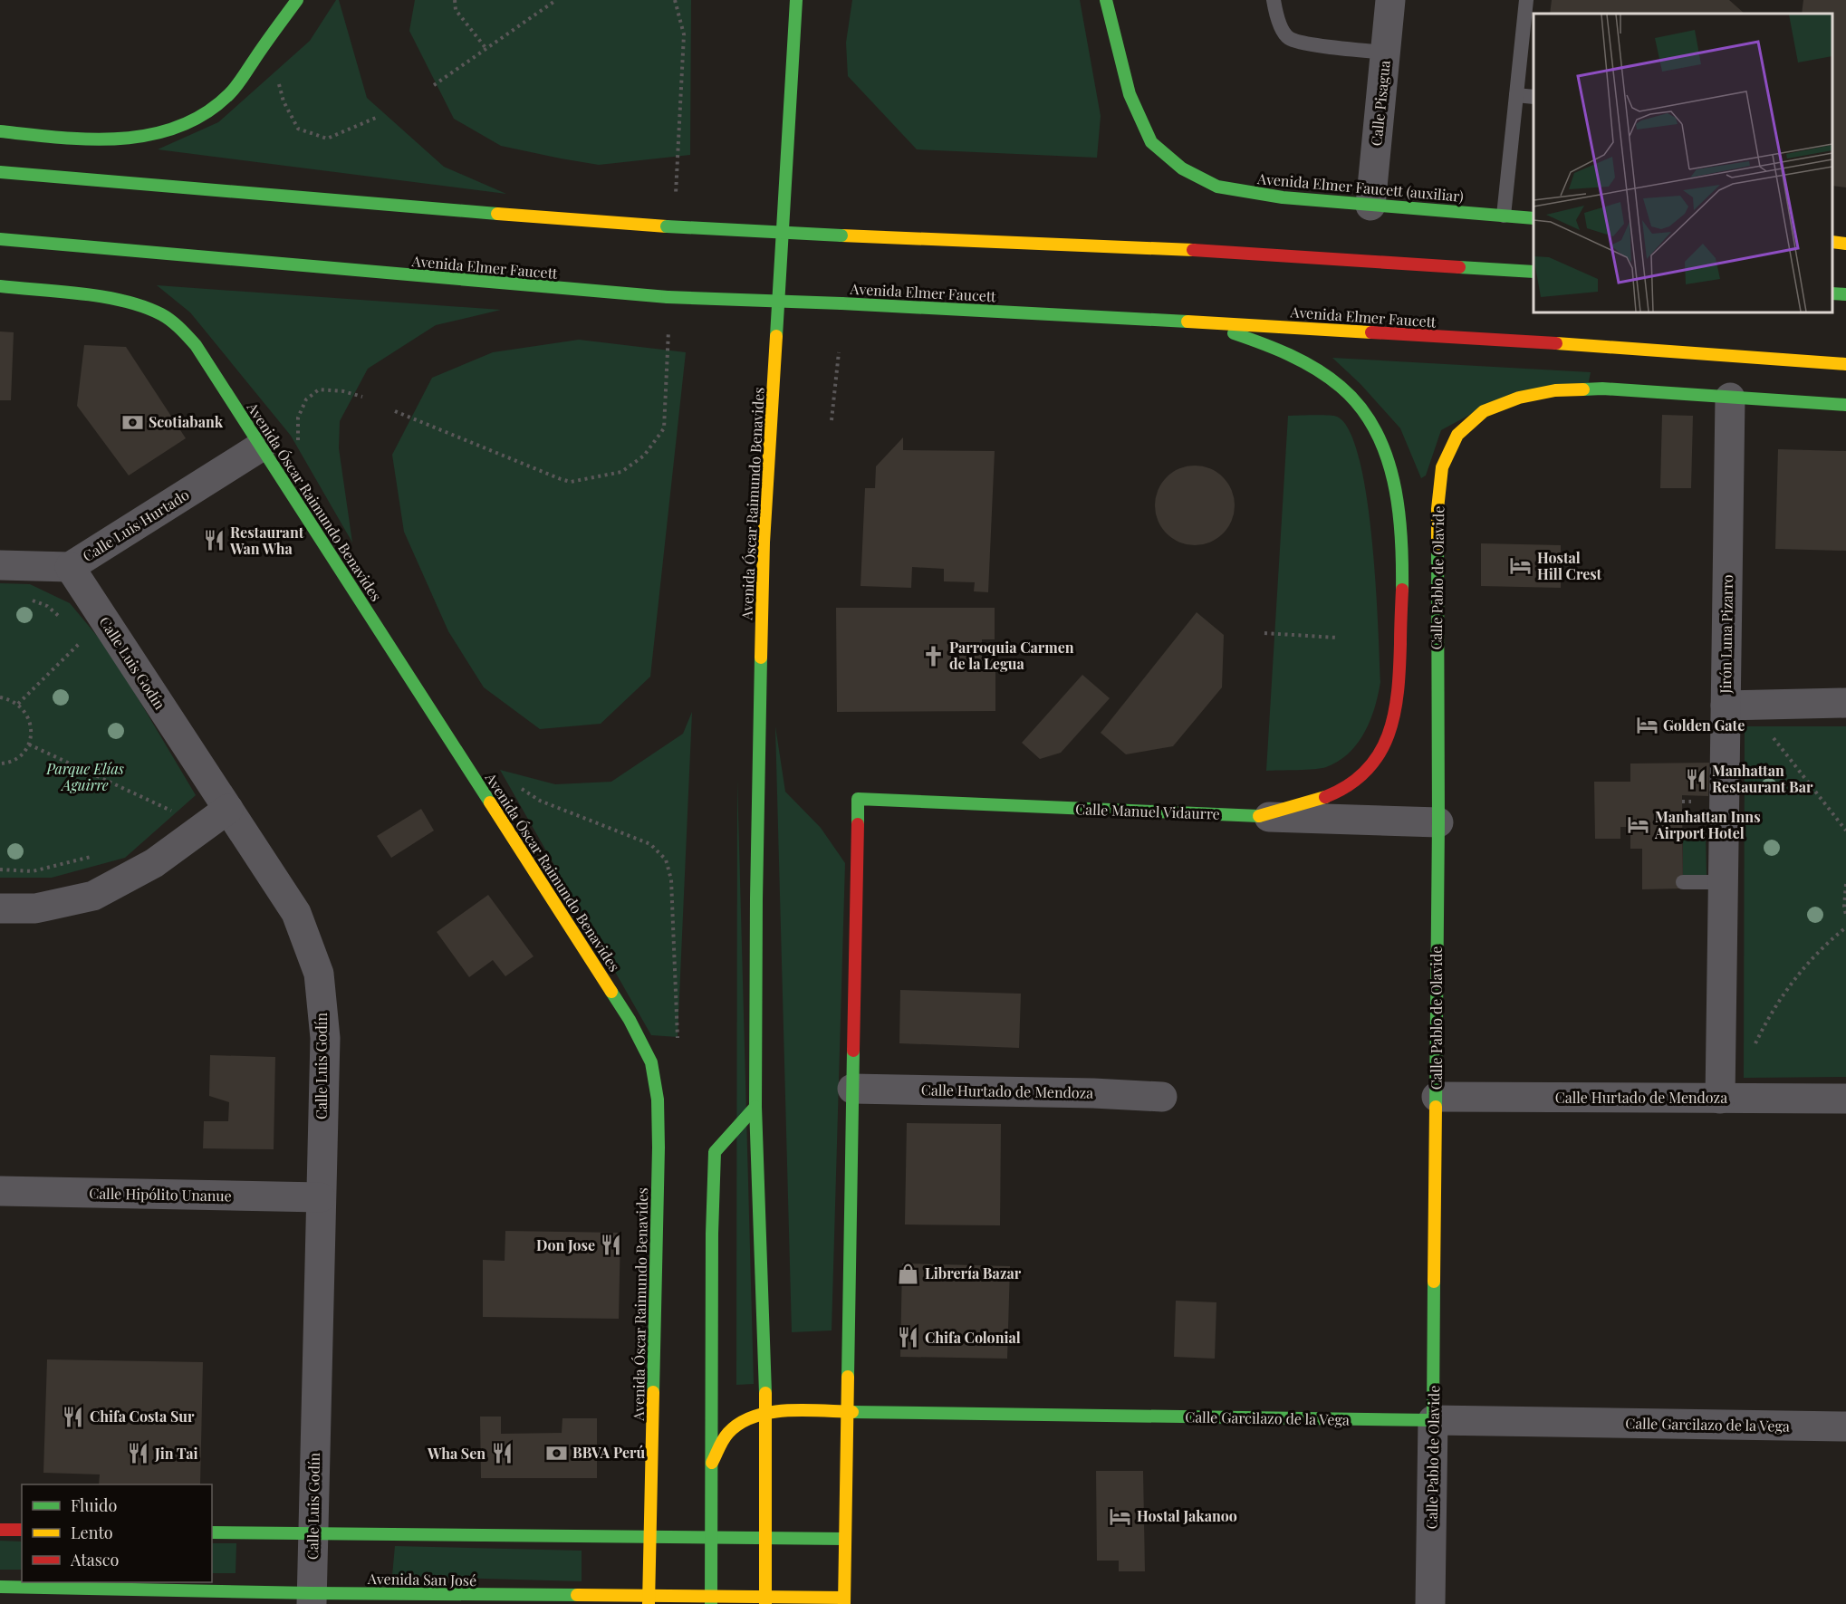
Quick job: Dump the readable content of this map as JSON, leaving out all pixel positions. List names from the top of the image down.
{
  "streets": {
    "main road": [
      "Avenida Elmer Faucett (auxiliar)",
      "Avenida Elmer Faucett",
      "Avenida Óscar Raimundo Benavides",
      "Calle Pablo de Olavide",
      "Calle Manuel Vidaurre",
      "Calle Garcilazo de la Vega",
      "Avenida San José"
    ],
    "street": [
      "Calle Pisagua",
      "Calle Luis Hurtado",
      "Jirón Luna Pizarro",
      "Calle Luis Godín",
      "Calle Hurtado de Mendoza",
      "Calle Hipólito Unanue"
    ]
  },
  "crossings": [
    ["Calle Pisagua", "Avenida Elmer Faucett (auxiliar)"],
    ["Avenida Óscar Raimundo Benavides", "Calle Luis Hurtado"],
    ["Avenida Óscar Raimundo Benavides", "Calle Garcilazo de la Vega"],
    ["Avenida Óscar Raimundo Benavides", "Avenida San José"],
    ["Calle Luis Hurtado", "Calle Luis Godín"],
    ["Calle Pablo de Olavide", "Jirón Luna Pizarro"],
    ["Calle Pablo de Olavide", "Calle Manuel Vidaurre"],
    ["Calle Pablo de Olavide", "Calle Hurtado de Mendoza"],
    ["Calle Pablo de Olavide", "Calle Garcilazo de la Vega"],
    ["Jirón Luna Pizarro", "Calle Hurtado de Mendoza"],
    ["Calle Luis Godín", "Calle Hipólito Unanue"],
    ["Calle Luis Godín", "Avenida San José"],
    ["Calle Manuel Vidaurre", "Calle Hurtado de Mendoza"]
  ],
  "parks": ["Parque Elías Aguirre"],
  "places": {
    "bank": ["Scotiabank", "BBVA Perú"],
    "restaurant": [
      "Restaurant Wan Wha",
      "Manhattan Restaurant Bar",
      "Don Jose",
      "Chifa Colonial",
      "Chifa Costa Sur",
      "Jin Tai",
      "Wha Sen"
    ],
    "hotel": [
      "Hostal Hill Crest",
      "Golden Gate",
      "Manhattan Inns Airport Hotel",
      "Hostal Jakanoo"
    ],
    "church": ["Parroquia Carmen de la Legua"],
    "shop": ["Librería Bazar"]
  },
  "legend": ["Fluido", "Lento", "Atasco"]
}
